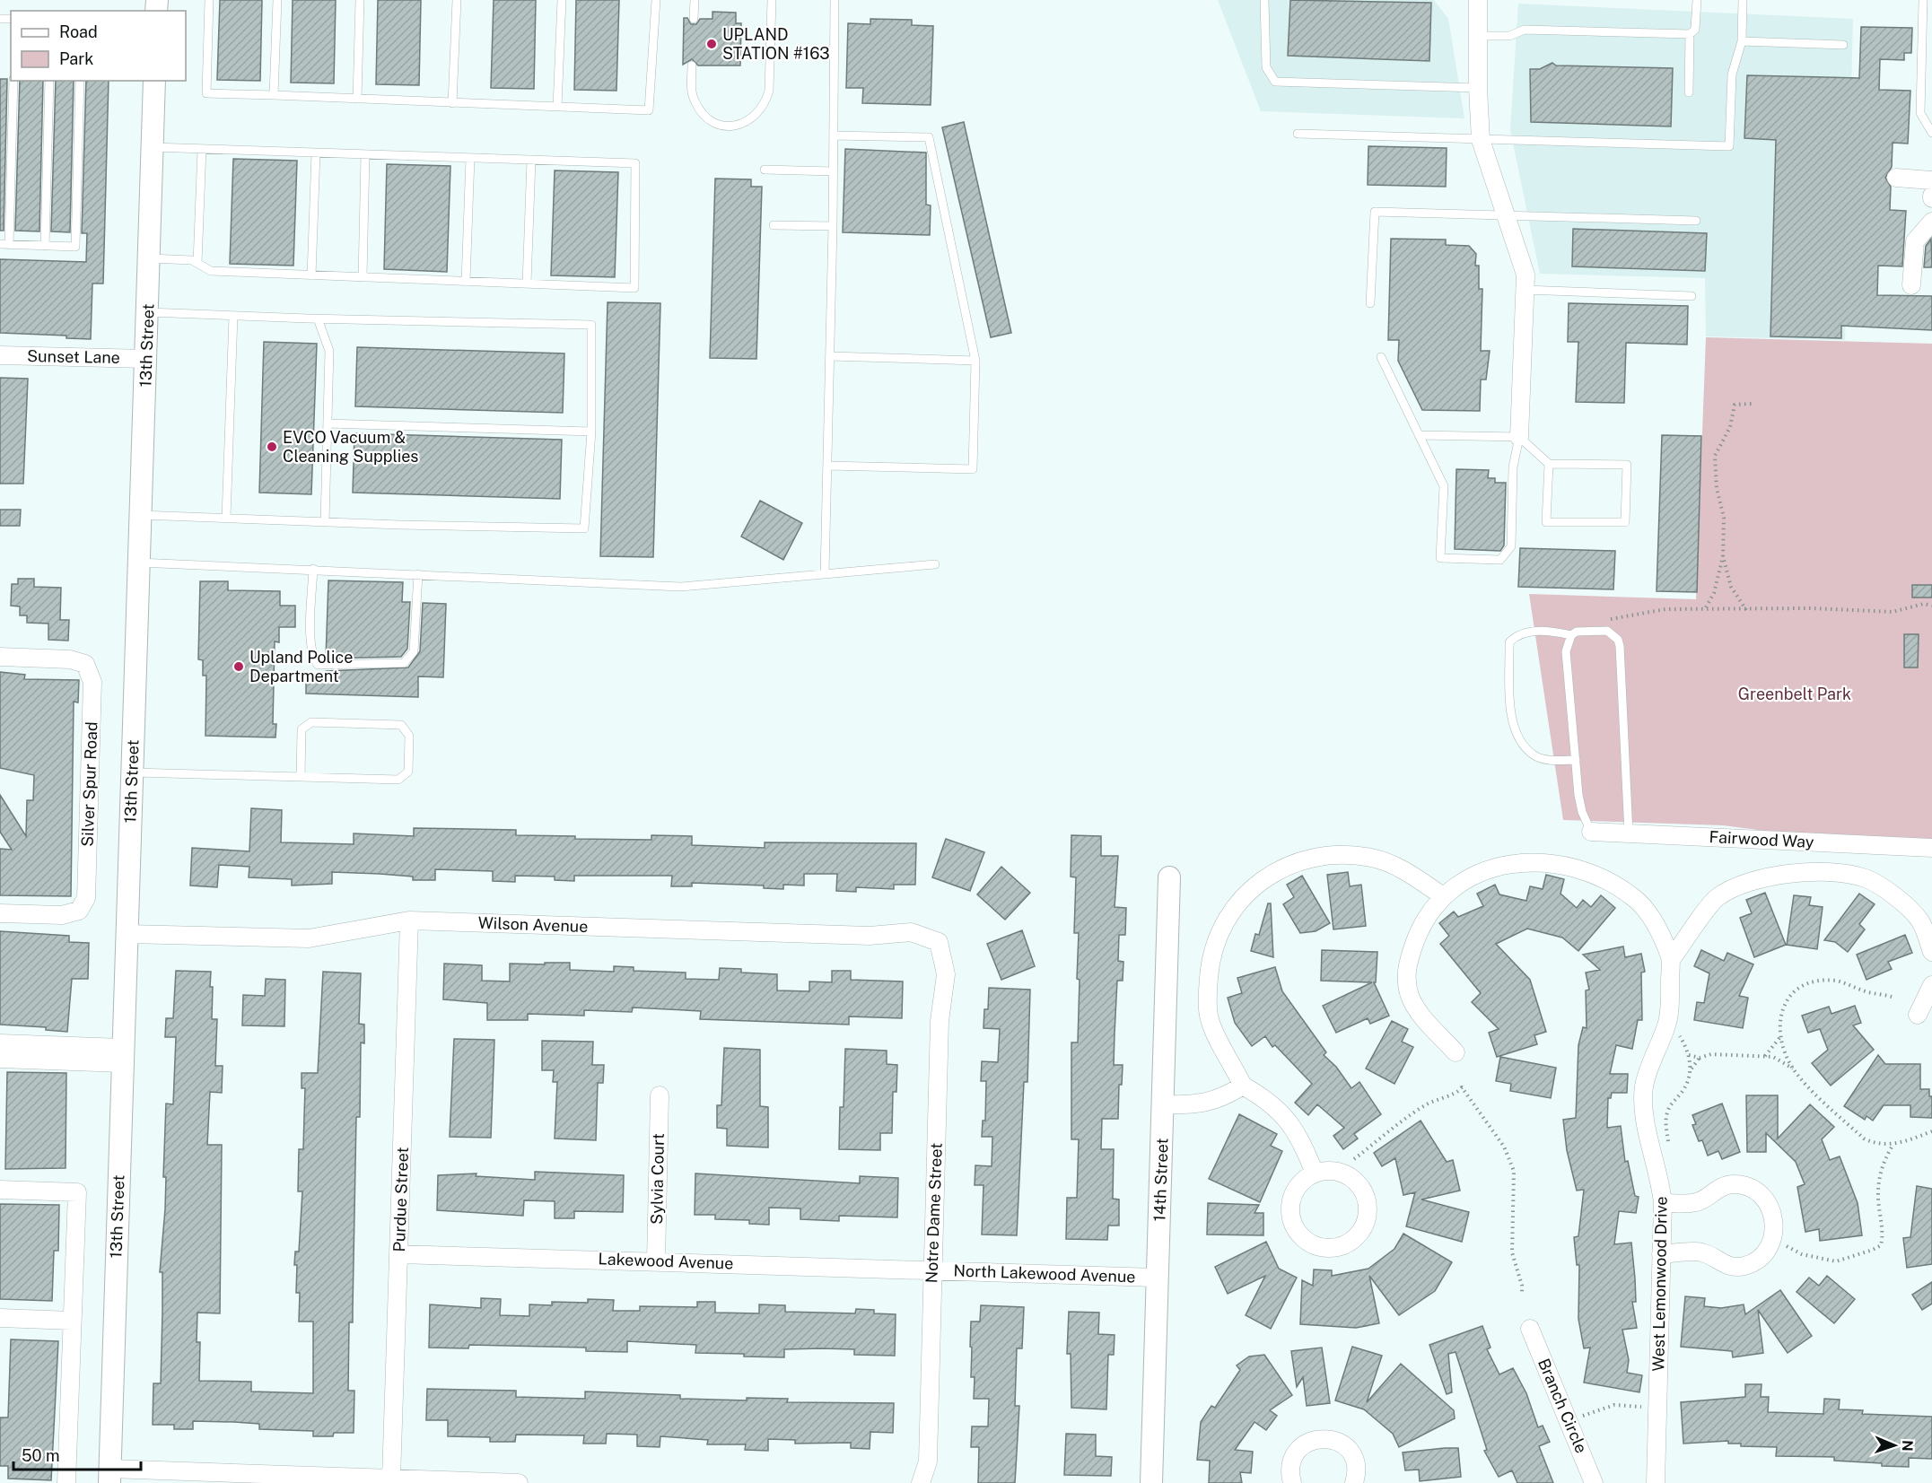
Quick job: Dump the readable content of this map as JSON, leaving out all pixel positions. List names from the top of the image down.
{
  "streets": {
    "street": [
      "13th Street",
      "Sunset Lane",
      "Silver Spur Road",
      "Fairwood Way",
      "Wilson Avenue",
      "Sylvia Court",
      "14th Street",
      "Purdue Street",
      "Notre Dame Street",
      "Lakewood Avenue",
      "North Lakewood Avenue",
      "West Lemonwood Drive",
      "Branch Circle"
    ]
  },
  "crossings": [
    ["13th Street", "Sunset Lane"],
    ["13th Street", "Wilson Avenue"],
    ["Wilson Avenue", "Purdue Street"],
    ["Wilson Avenue", "Notre Dame Street"],
    ["Sylvia Court", "Lakewood Avenue"],
    ["14th Street", "North Lakewood Avenue"],
    ["Purdue Street", "Lakewood Avenue"],
    ["Notre Dame Street", "Lakewood Avenue"],
    ["Notre Dame Street", "North Lakewood Avenue"],
    ["Lakewood Avenue", "North Lakewood Avenue"]
  ],
  "parks": ["Greenbelt Park"],
  "places": ["UPLAND STATION #163", "EVCO Vacuum & Cleaning Supplies", "Upland Police Department"],
  "legend": ["Road", "Park"],
  "scale_bar": "50 m",
  "north": "right"
}
